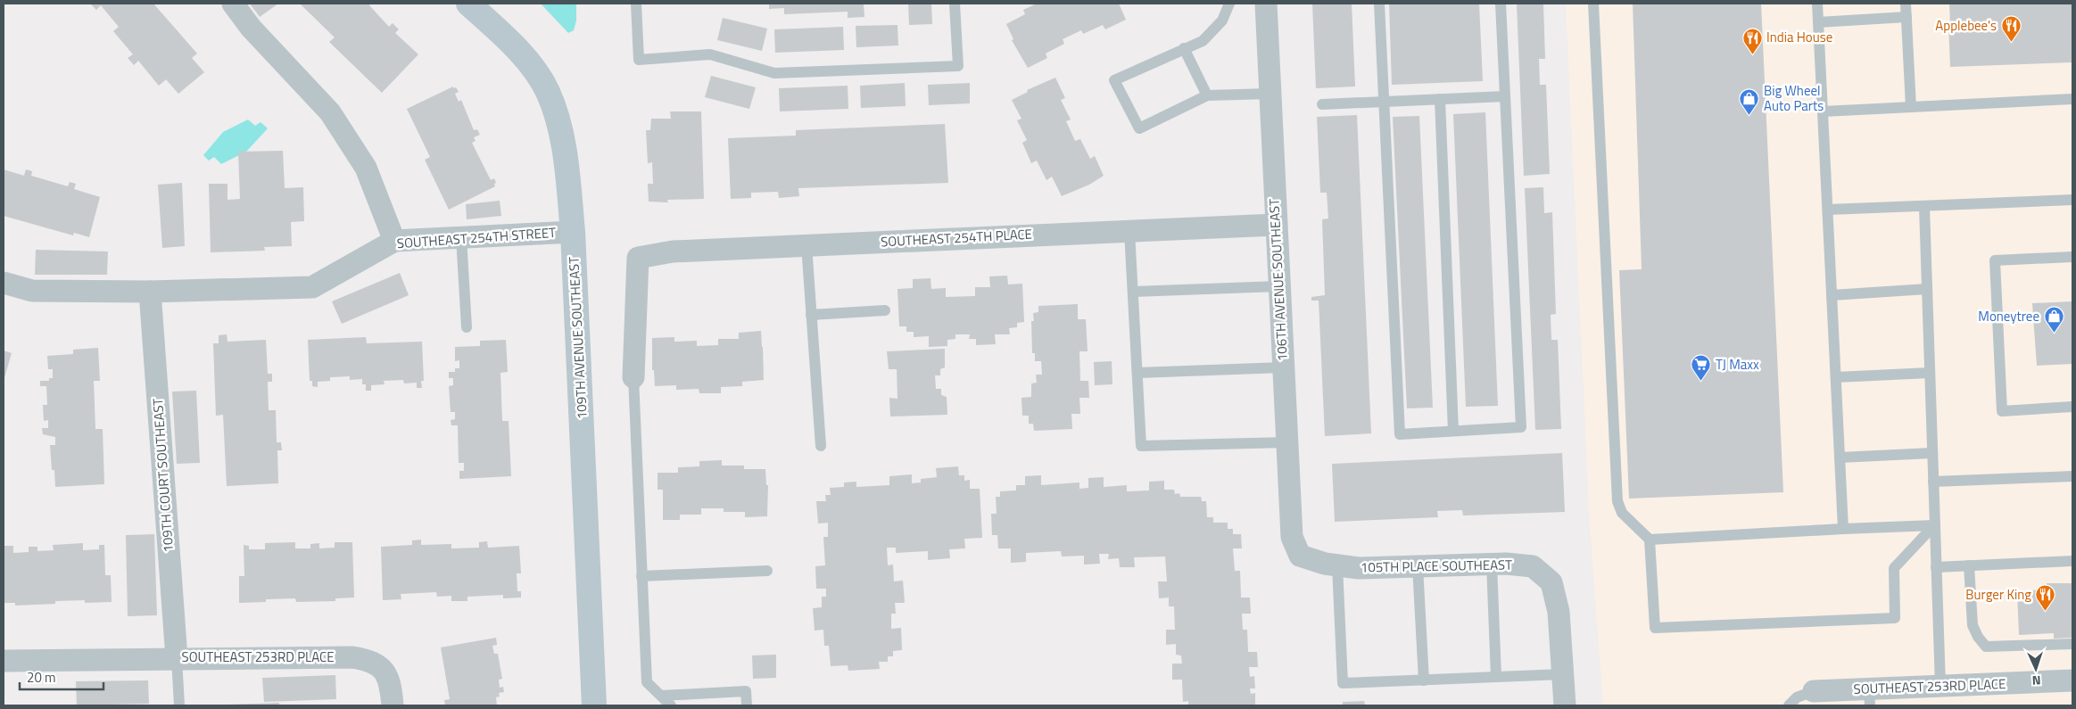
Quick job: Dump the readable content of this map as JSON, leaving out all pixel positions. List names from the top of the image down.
{
  "streets": {
    "street": [
      "SOUTHEAST 254TH STREET",
      "SOUTHEAST 254TH PLACE",
      "106TH AVENUE SOUTHEAST",
      "109TH AVENUE SOUTHEAST",
      "109TH COURT SOUTHEAST",
      "105TH PLACE SOUTHEAST",
      "SOUTHEAST 253RD PLACE"
    ]
  },
  "crossings": [
    ["SOUTHEAST 254TH STREET", "109TH AVENUE SOUTHEAST"],
    ["SOUTHEAST 254TH STREET", "109TH COURT SOUTHEAST"],
    ["SOUTHEAST 254TH PLACE", "106TH AVENUE SOUTHEAST"],
    ["106TH AVENUE SOUTHEAST", "105TH PLACE SOUTHEAST"],
    ["109TH COURT SOUTHEAST", "SOUTHEAST 253RD PLACE"]
  ],
  "places": {
    "restaurant": ["Applebee's", "India House", "Burger King"],
    "shop": ["Big Wheel Auto Parts", "Moneytree"],
    "supermarket": ["TJ Maxx"]
  },
  "scale_bar": "20 m",
  "north": "bottom"
}
